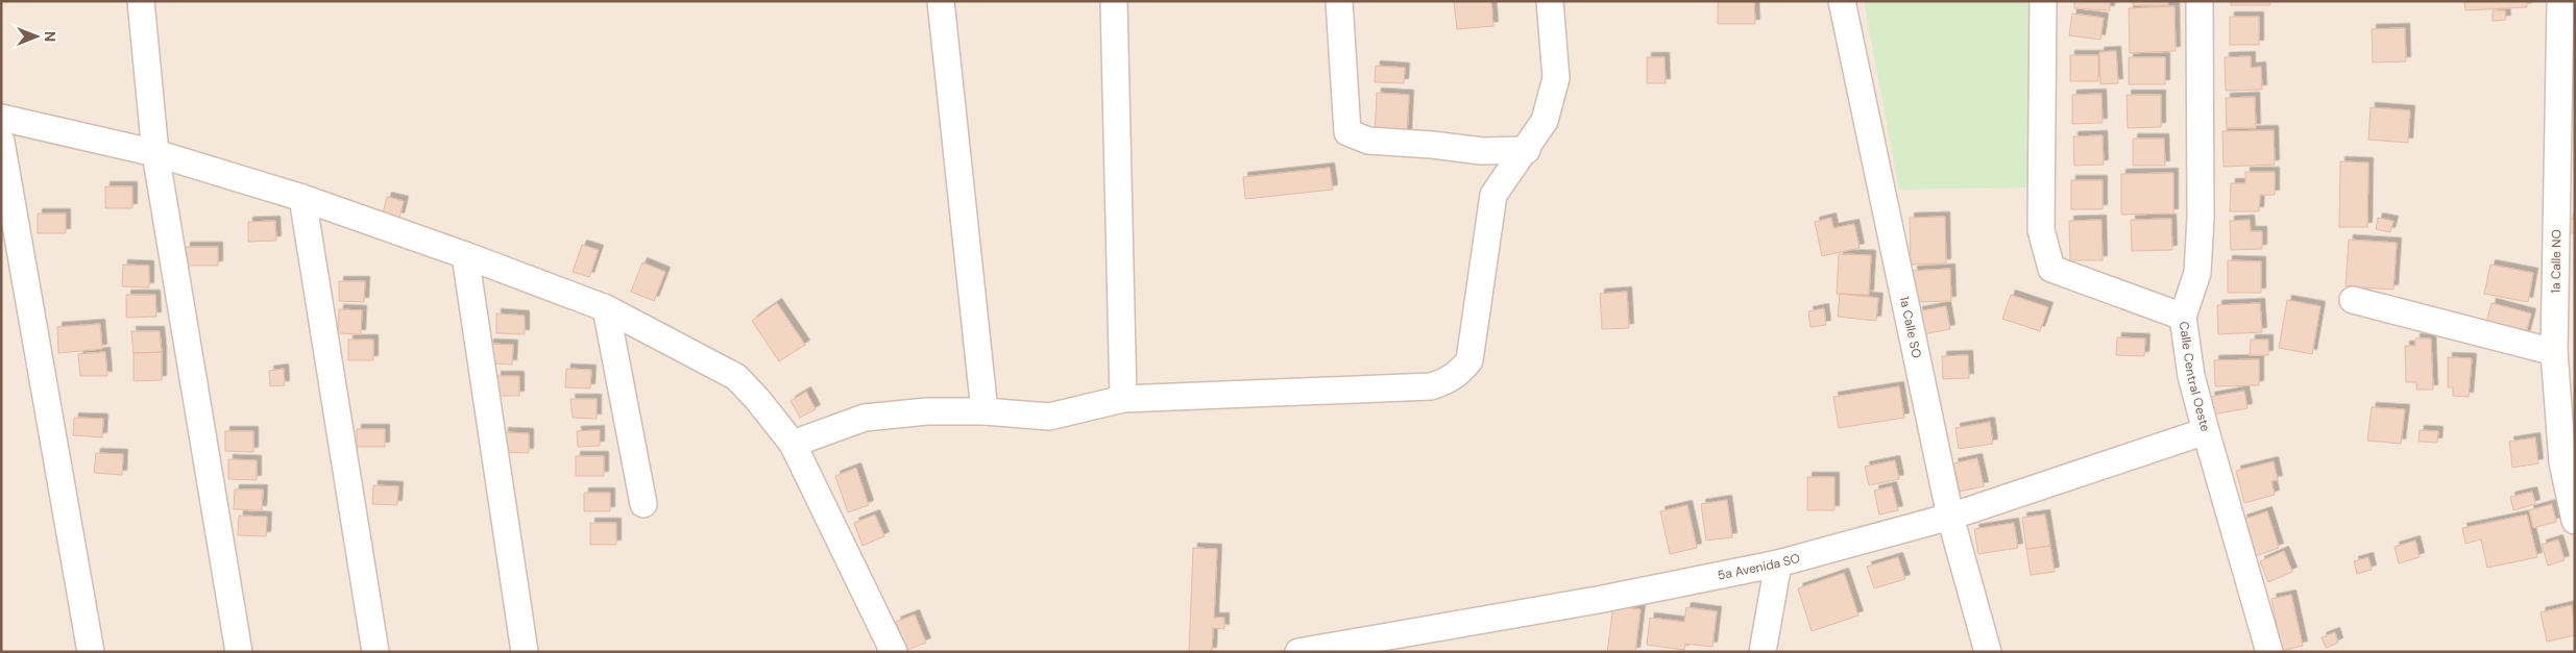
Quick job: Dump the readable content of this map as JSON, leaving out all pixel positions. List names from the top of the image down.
{
  "streets": {
    "street": [
      "1a Calle NO",
      "1a Calle SO",
      "Calle Central Oeste",
      "5a Avenida SO"
    ]
  },
  "crossings": [
    ["1a Calle SO", "5a Avenida SO"],
    ["Calle Central Oeste", "5a Avenida SO"]
  ],
  "north": "right"
}
